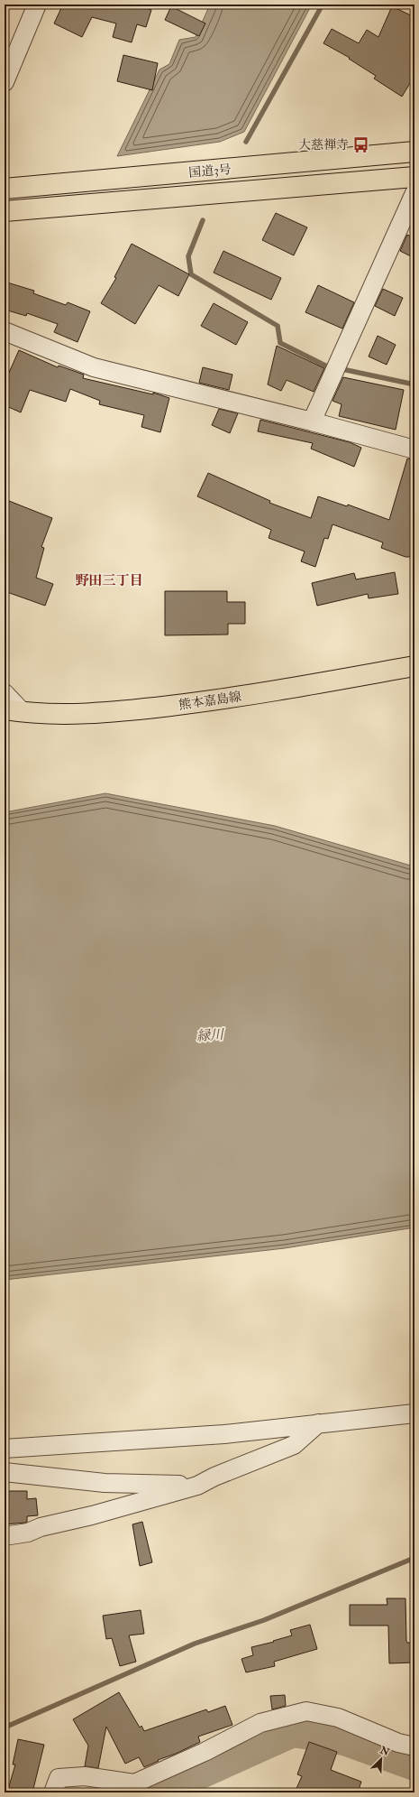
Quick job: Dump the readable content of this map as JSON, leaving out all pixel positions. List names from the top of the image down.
{
  "streets": {
    "main road": ["国道3号", "熊本嘉島線"]
  },
  "districts": ["野田三丁目"],
  "water": ["緑川"],
  "places": {
    "bus stop": ["大慈禅寺"]
  },
  "north": "top right"
}
